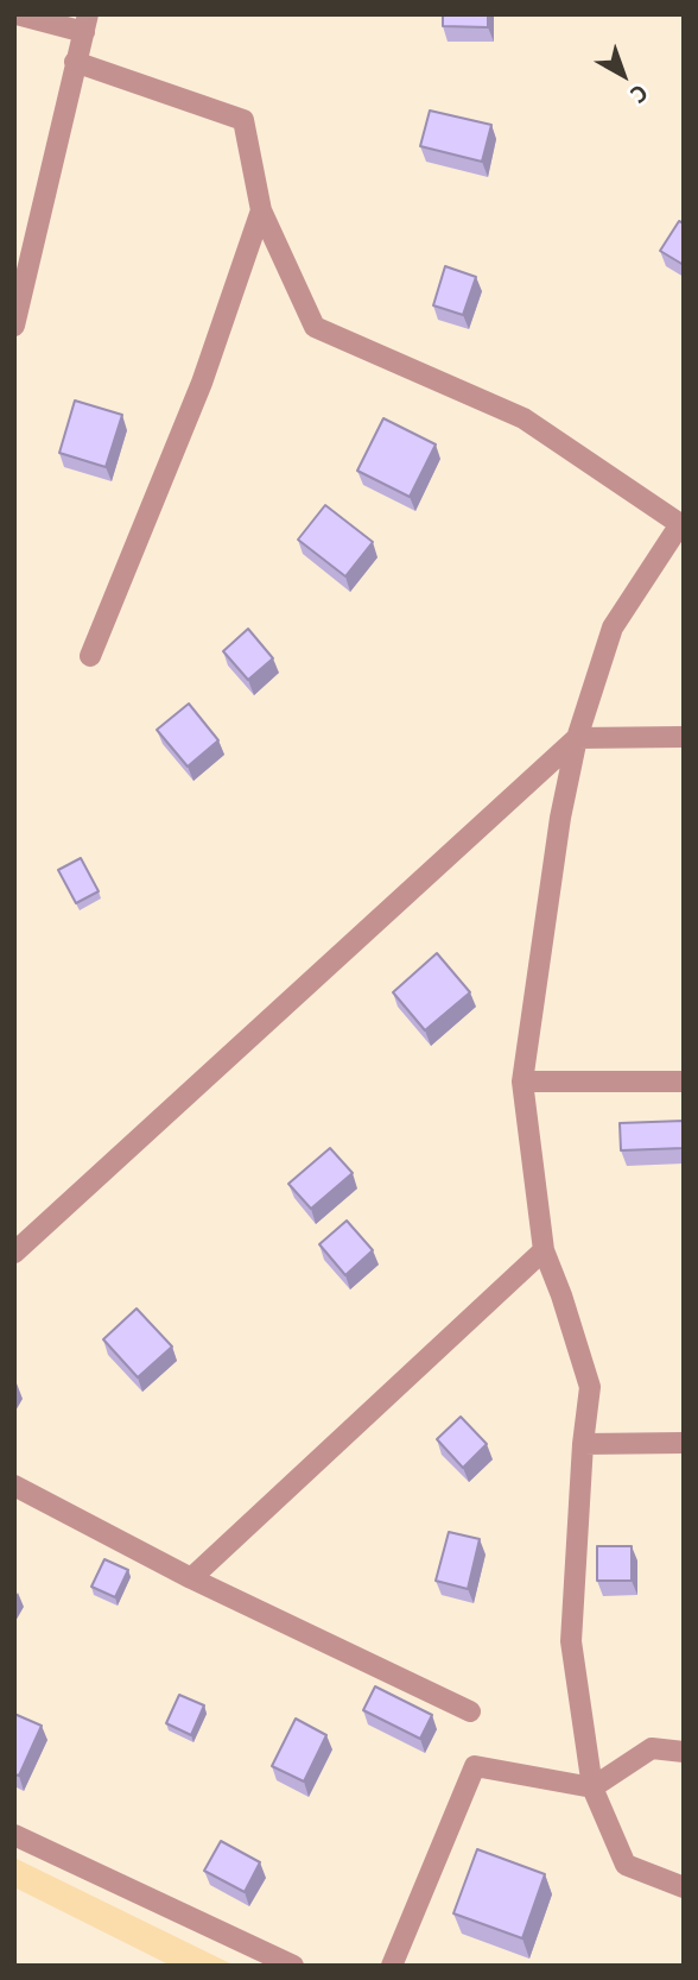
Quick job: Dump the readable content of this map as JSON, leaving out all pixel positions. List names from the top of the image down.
{
  "north": "bottom right"
}
